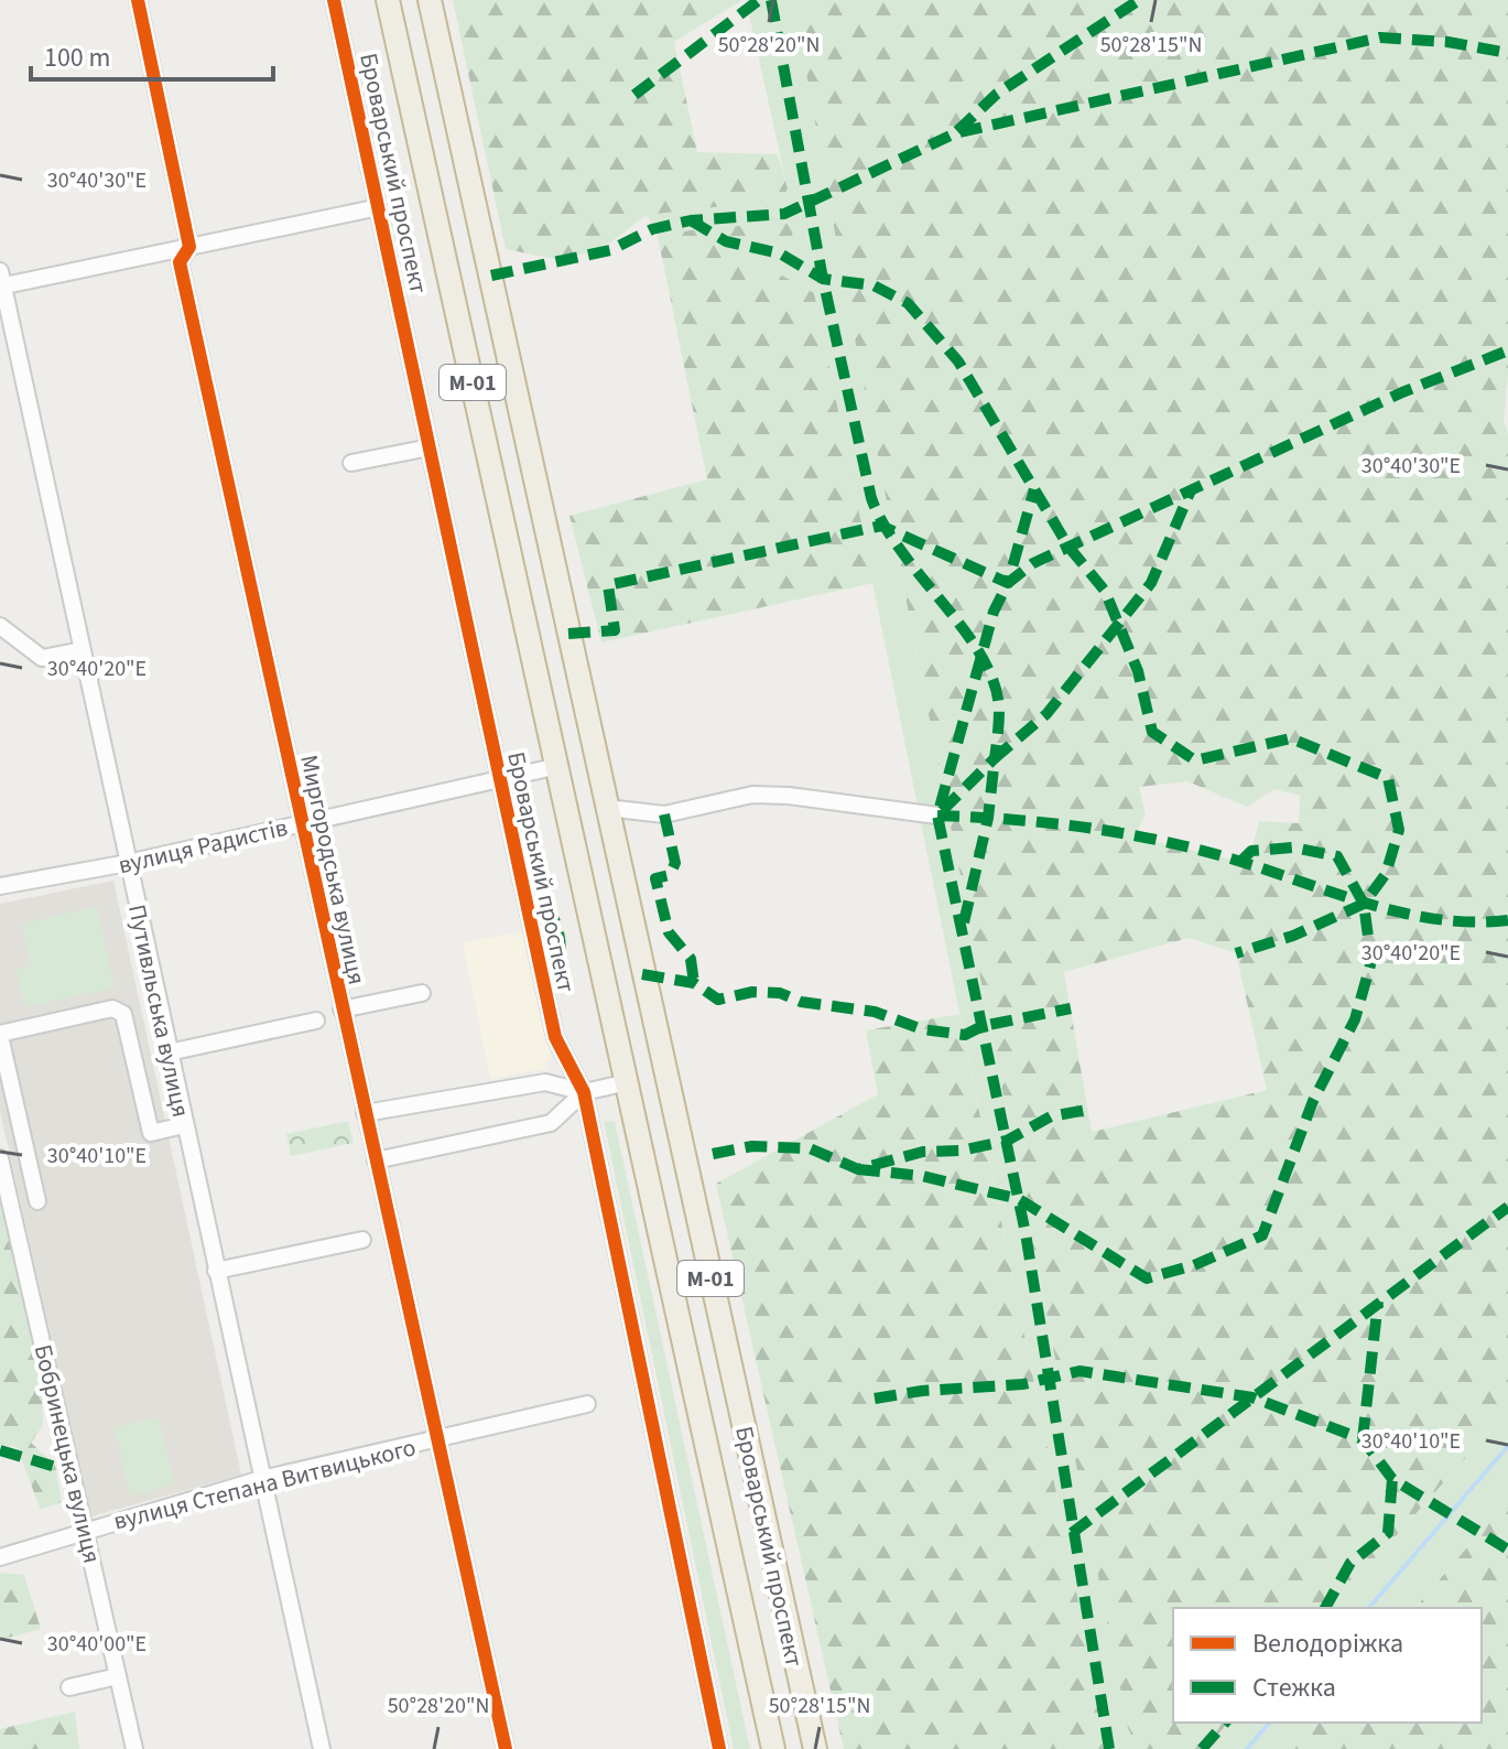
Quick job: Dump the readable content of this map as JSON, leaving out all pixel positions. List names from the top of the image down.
{
  "streets": {
    "highway": ["Броварський проспект", "М-01"],
    "street": [
      "вулиця Радистів",
      "Миргородська вулиця",
      "Путивльська вулиця",
      "Бобринецька вулиця",
      "вулиця Степана Витвицького"
    ]
  },
  "crossings": [
    ["Броварський проспект", "вулиця Радистів"],
    ["вулиця Радистів", "Миргородська вулиця"],
    ["вулиця Радистів", "Путивльська вулиця"],
    ["Миргородська вулиця", "вулиця Степана Витвицького"],
    ["Путивльська вулиця", "вулиця Степана Витвицького"],
    ["Бобринецька вулиця", "вулиця Степана Витвицького"]
  ],
  "legend": ["Велодоріжка", "Стежка"],
  "scale_bar": "100 m",
  "coordinates": [
    "50°28'20\"N",
    "50°28'15\"N",
    "30°40'30\"E",
    "30°40'20\"E",
    "30°40'10\"E",
    "30°40'00\"E"
  ]
}
